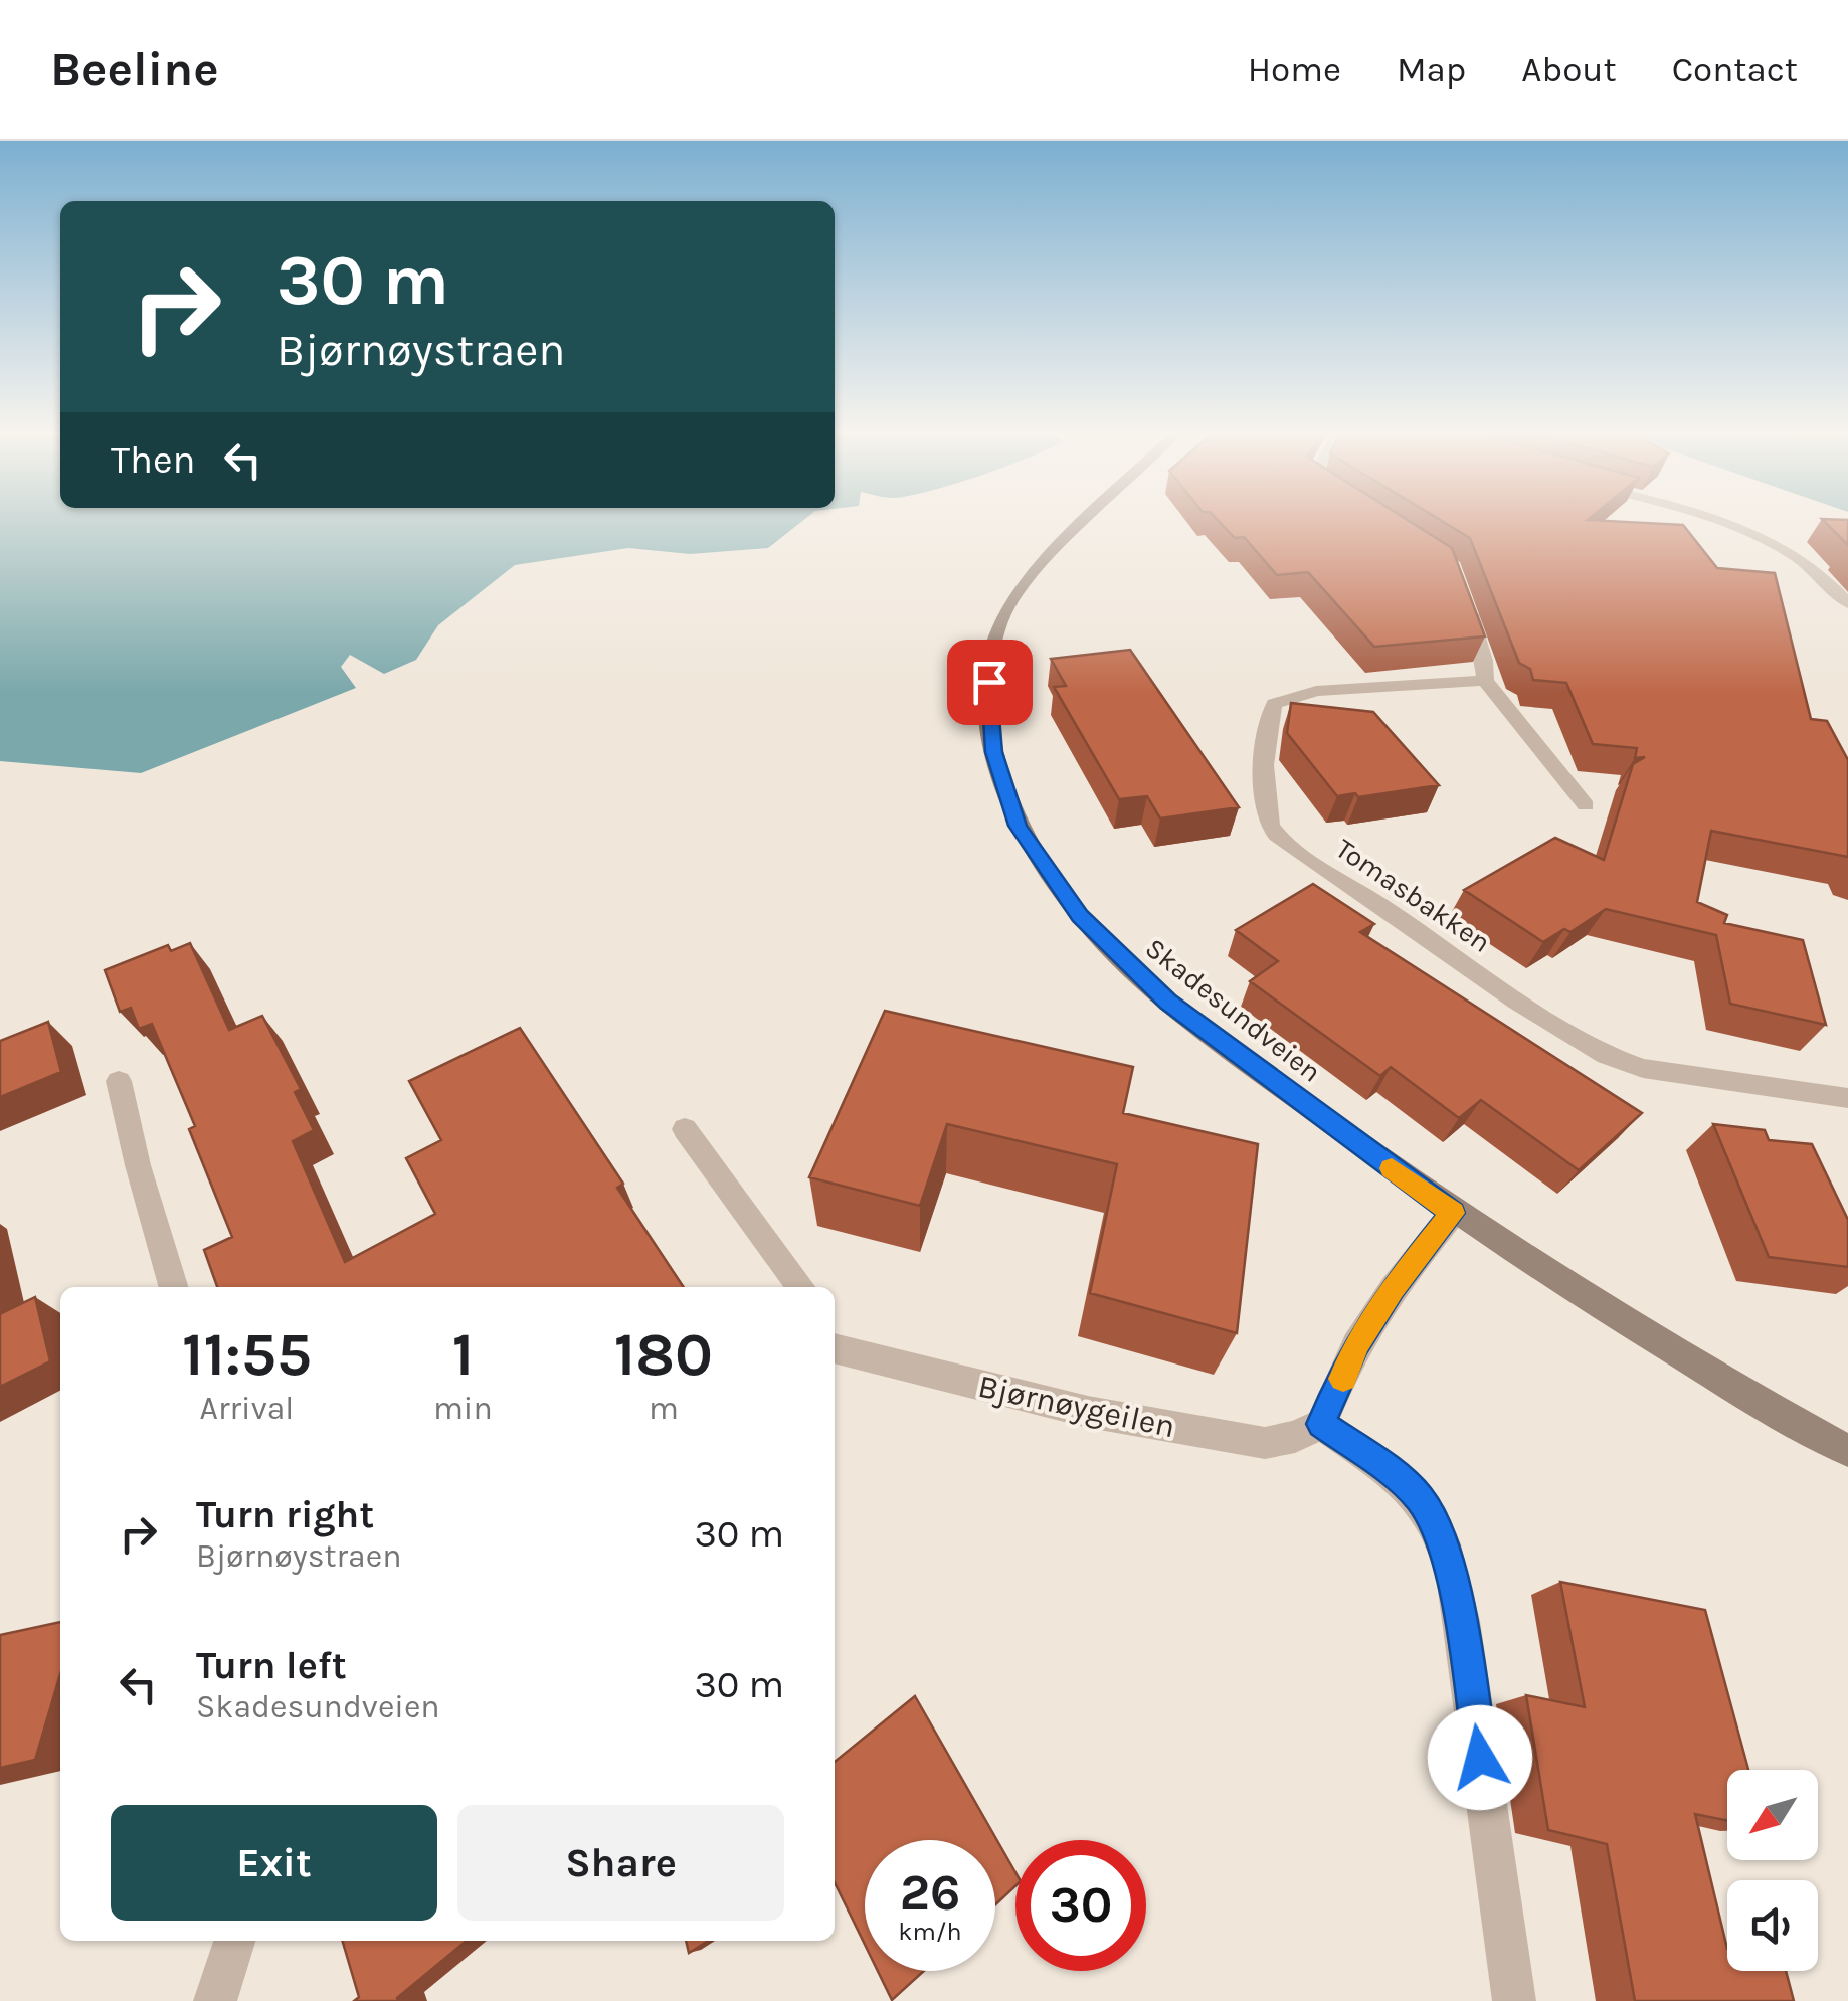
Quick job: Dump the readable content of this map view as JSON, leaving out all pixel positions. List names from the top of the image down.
{
  "streets": {
    "street": ["Tomasbakken", "Skadesundveien", "Bjørnøygeilen"]
  },
  "north": "bottom left",
  "page": {
    "header": "Beeline",
    "nav": [
      "Home",
      "Map",
      "About",
      "Contact"
    ],
    "turn": ["30 m", "Bjørnøystraen"],
    "then": "Then",
    "eta": [
      "11:55",
      "Arrival",
      "1",
      "min",
      "180",
      "m"
    ],
    "list": [
      {
        "name": "Turn right",
        "note": "Bjørnøystraen",
        "value": "30 m"
      },
      {
        "name": "Turn left",
        "note": "Skadesundveien",
        "value": "30 m"
      }
    ],
    "buttons": ["Exit", "Share"],
    "speed": "26 km/h",
    "limit": "30"
  }
}
